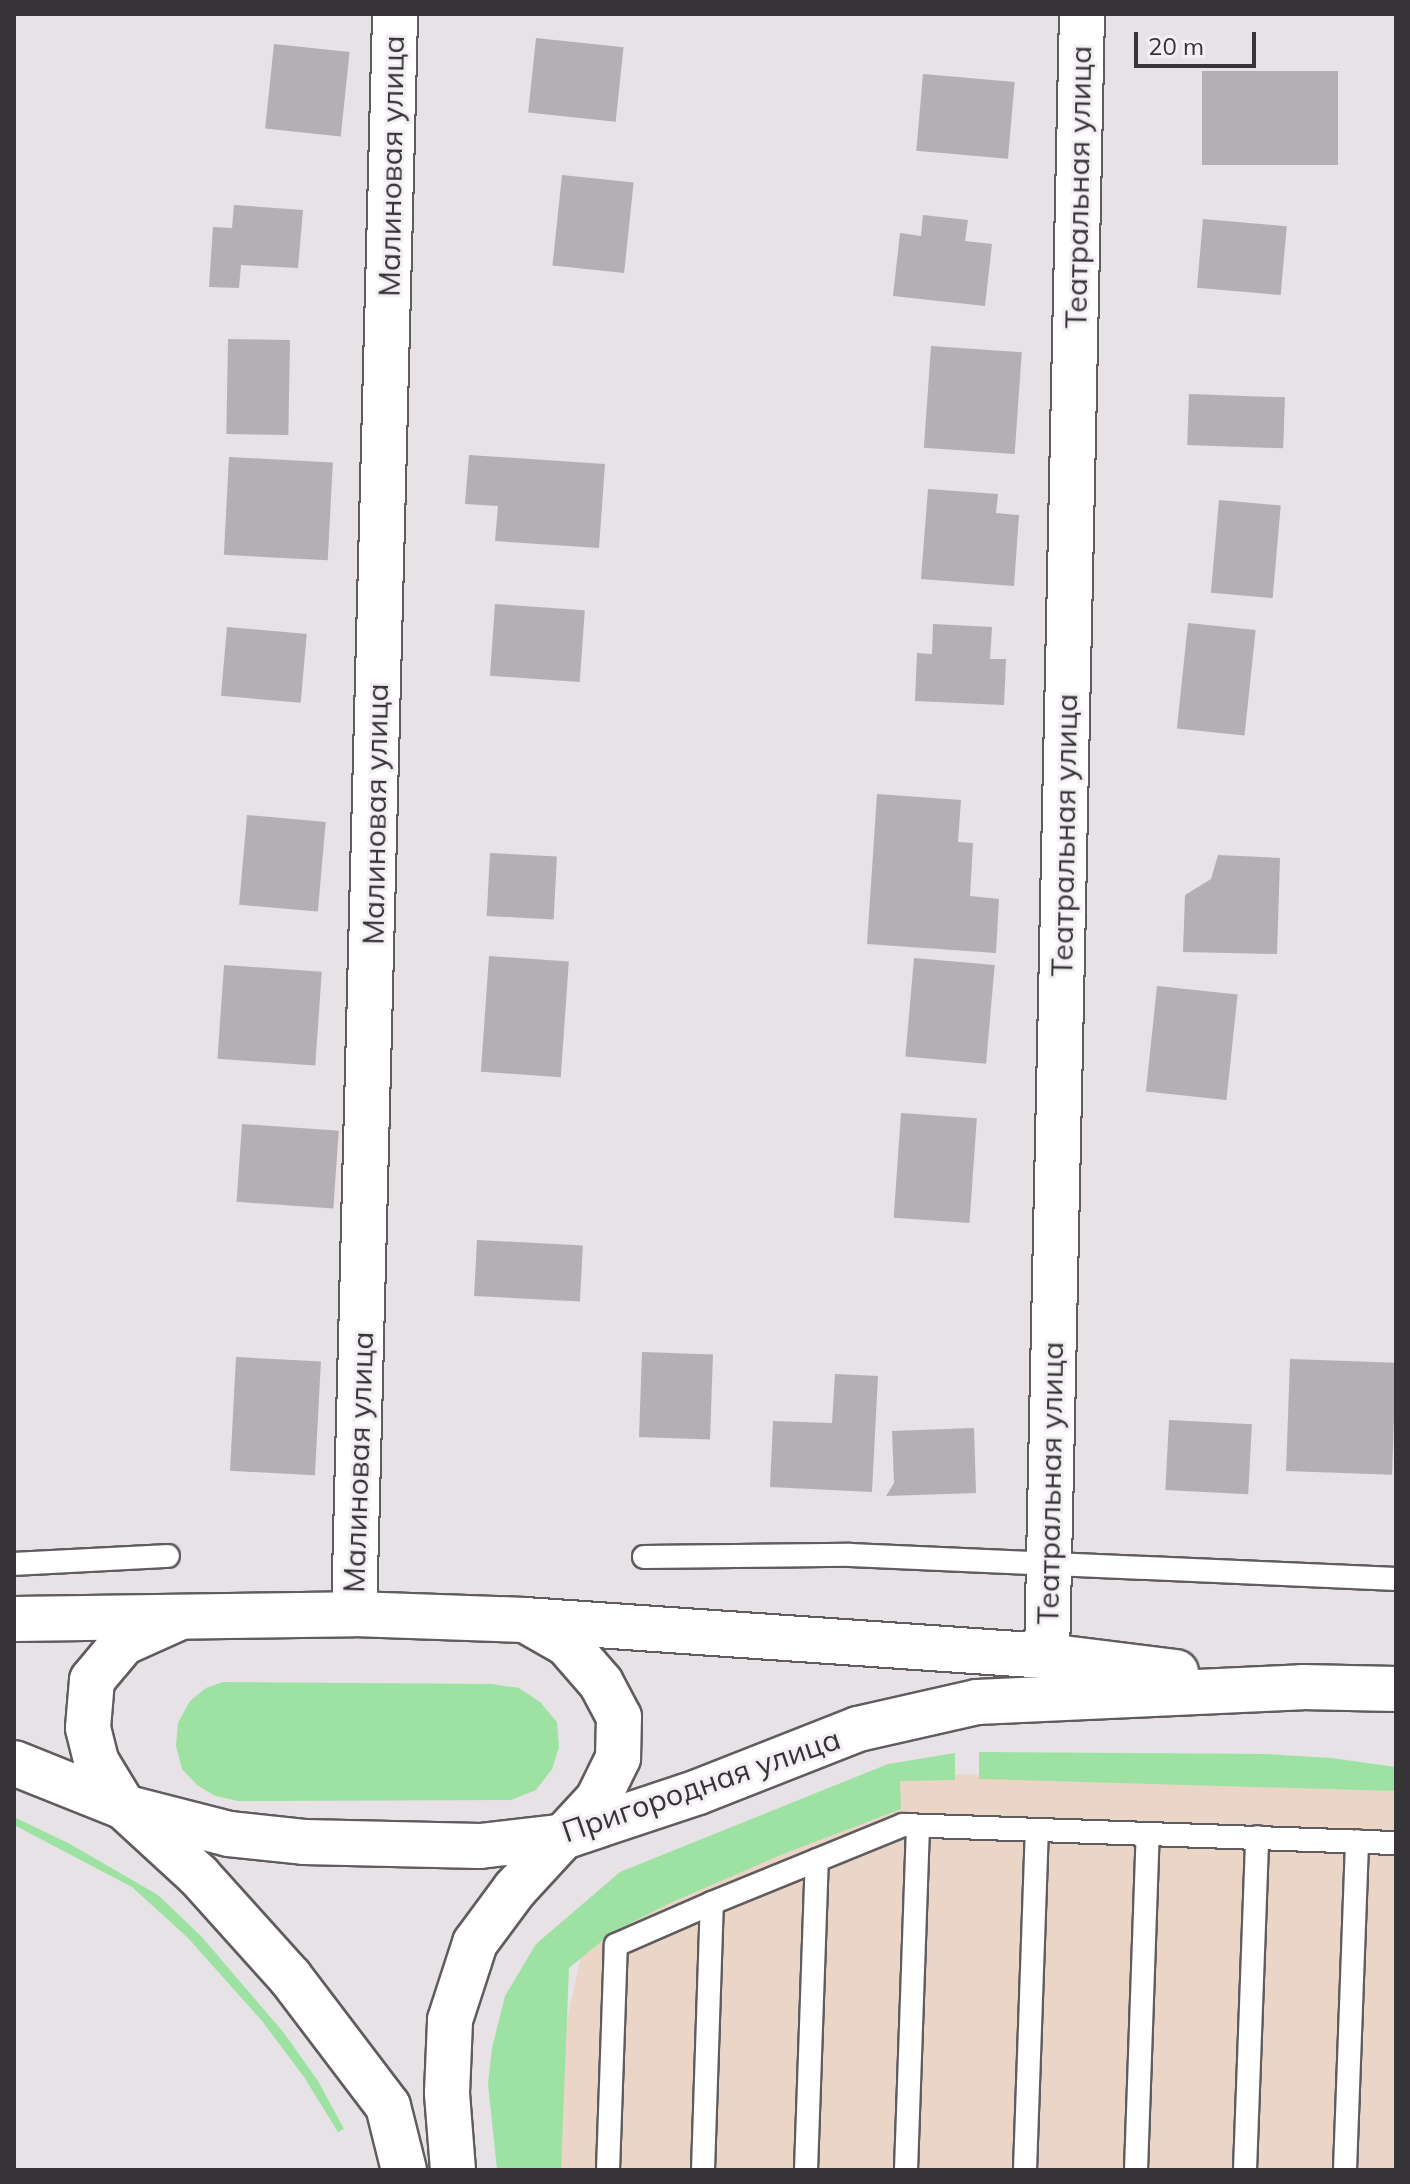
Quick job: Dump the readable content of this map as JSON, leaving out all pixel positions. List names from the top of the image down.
{
  "streets": {
    "street": ["Малиновая улица", "Театральная улица", "Пригородная улица"]
  },
  "crossings": [
    ["Малиновая улица", "Пригородная улица"],
    ["Театральная улица", "Пригородная улица"]
  ],
  "scale_bar": "20 m"
}
